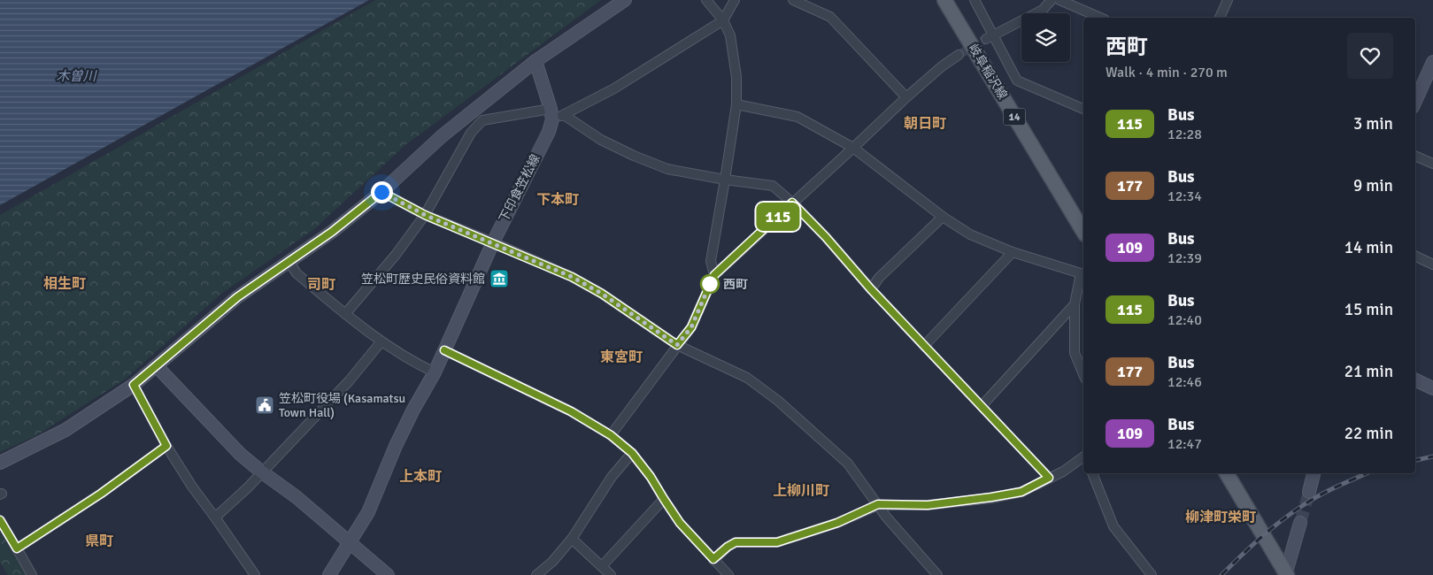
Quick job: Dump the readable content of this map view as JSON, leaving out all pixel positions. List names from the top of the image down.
{
  "streets": {
    "main road": ["岐阜稲沢線", "14"],
    "street": ["下印食笠松線"]
  },
  "districts": [
    "朝日町",
    "下本町",
    "相生町",
    "司町",
    "東宮町",
    "上本町",
    "上柳川町",
    "柳津町栄町",
    "県町"
  ],
  "water": ["木曽川"],
  "places": {
    "museum": ["笠松町歴史民俗資料館"],
    "other": ["西町"],
    "public building": ["笠松町役場 (Kasamatsu Town Hall)"]
  },
  "lines": ["bus line 115"],
  "page": {
    "on_map": "115",
    "heading": ["西町", "Walk · 4 min · 270 m"],
    "list": [
      {
        "mark": "115",
        "name": "Bus",
        "note": "12:28",
        "value": "3 min"
      },
      {
        "mark": "177",
        "name": "Bus",
        "note": "12:34",
        "value": "9 min"
      },
      {
        "mark": "109",
        "name": "Bus",
        "note": "12:39",
        "value": "14 min"
      },
      {
        "mark": "115",
        "name": "Bus",
        "note": "12:40",
        "value": "15 min"
      },
      {
        "mark": "177",
        "name": "Bus",
        "note": "12:46",
        "value": "21 min"
      },
      {
        "mark": "109",
        "name": "Bus",
        "note": "12:47",
        "value": "22 min"
      }
    ]
  }
}
